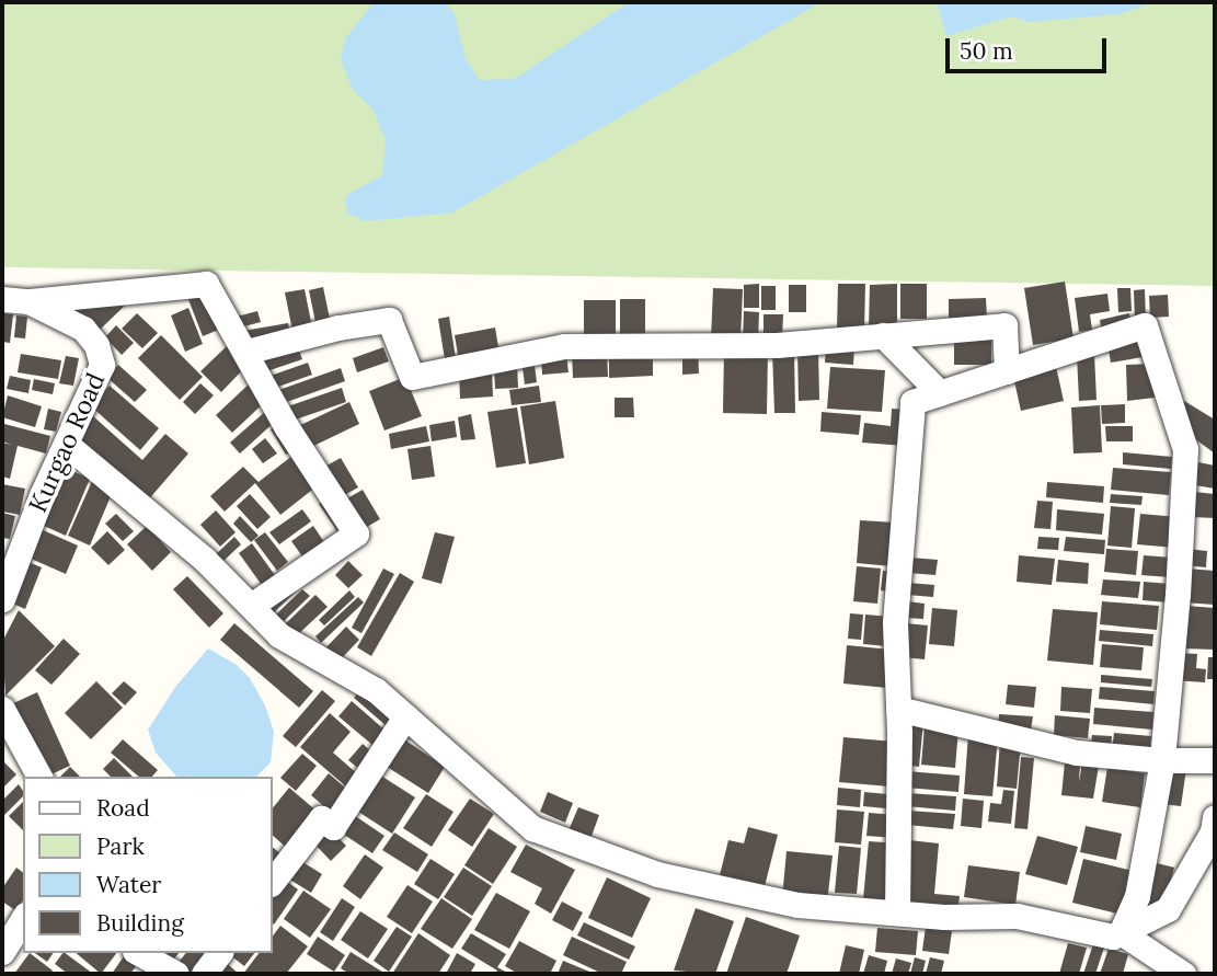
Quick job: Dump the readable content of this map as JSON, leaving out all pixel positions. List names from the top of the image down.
{
  "streets": {
    "street": ["Kurgao Road"]
  },
  "legend": [
    "Road",
    "Park",
    "Water",
    "Building"
  ],
  "scale_bar": "50 m"
}
